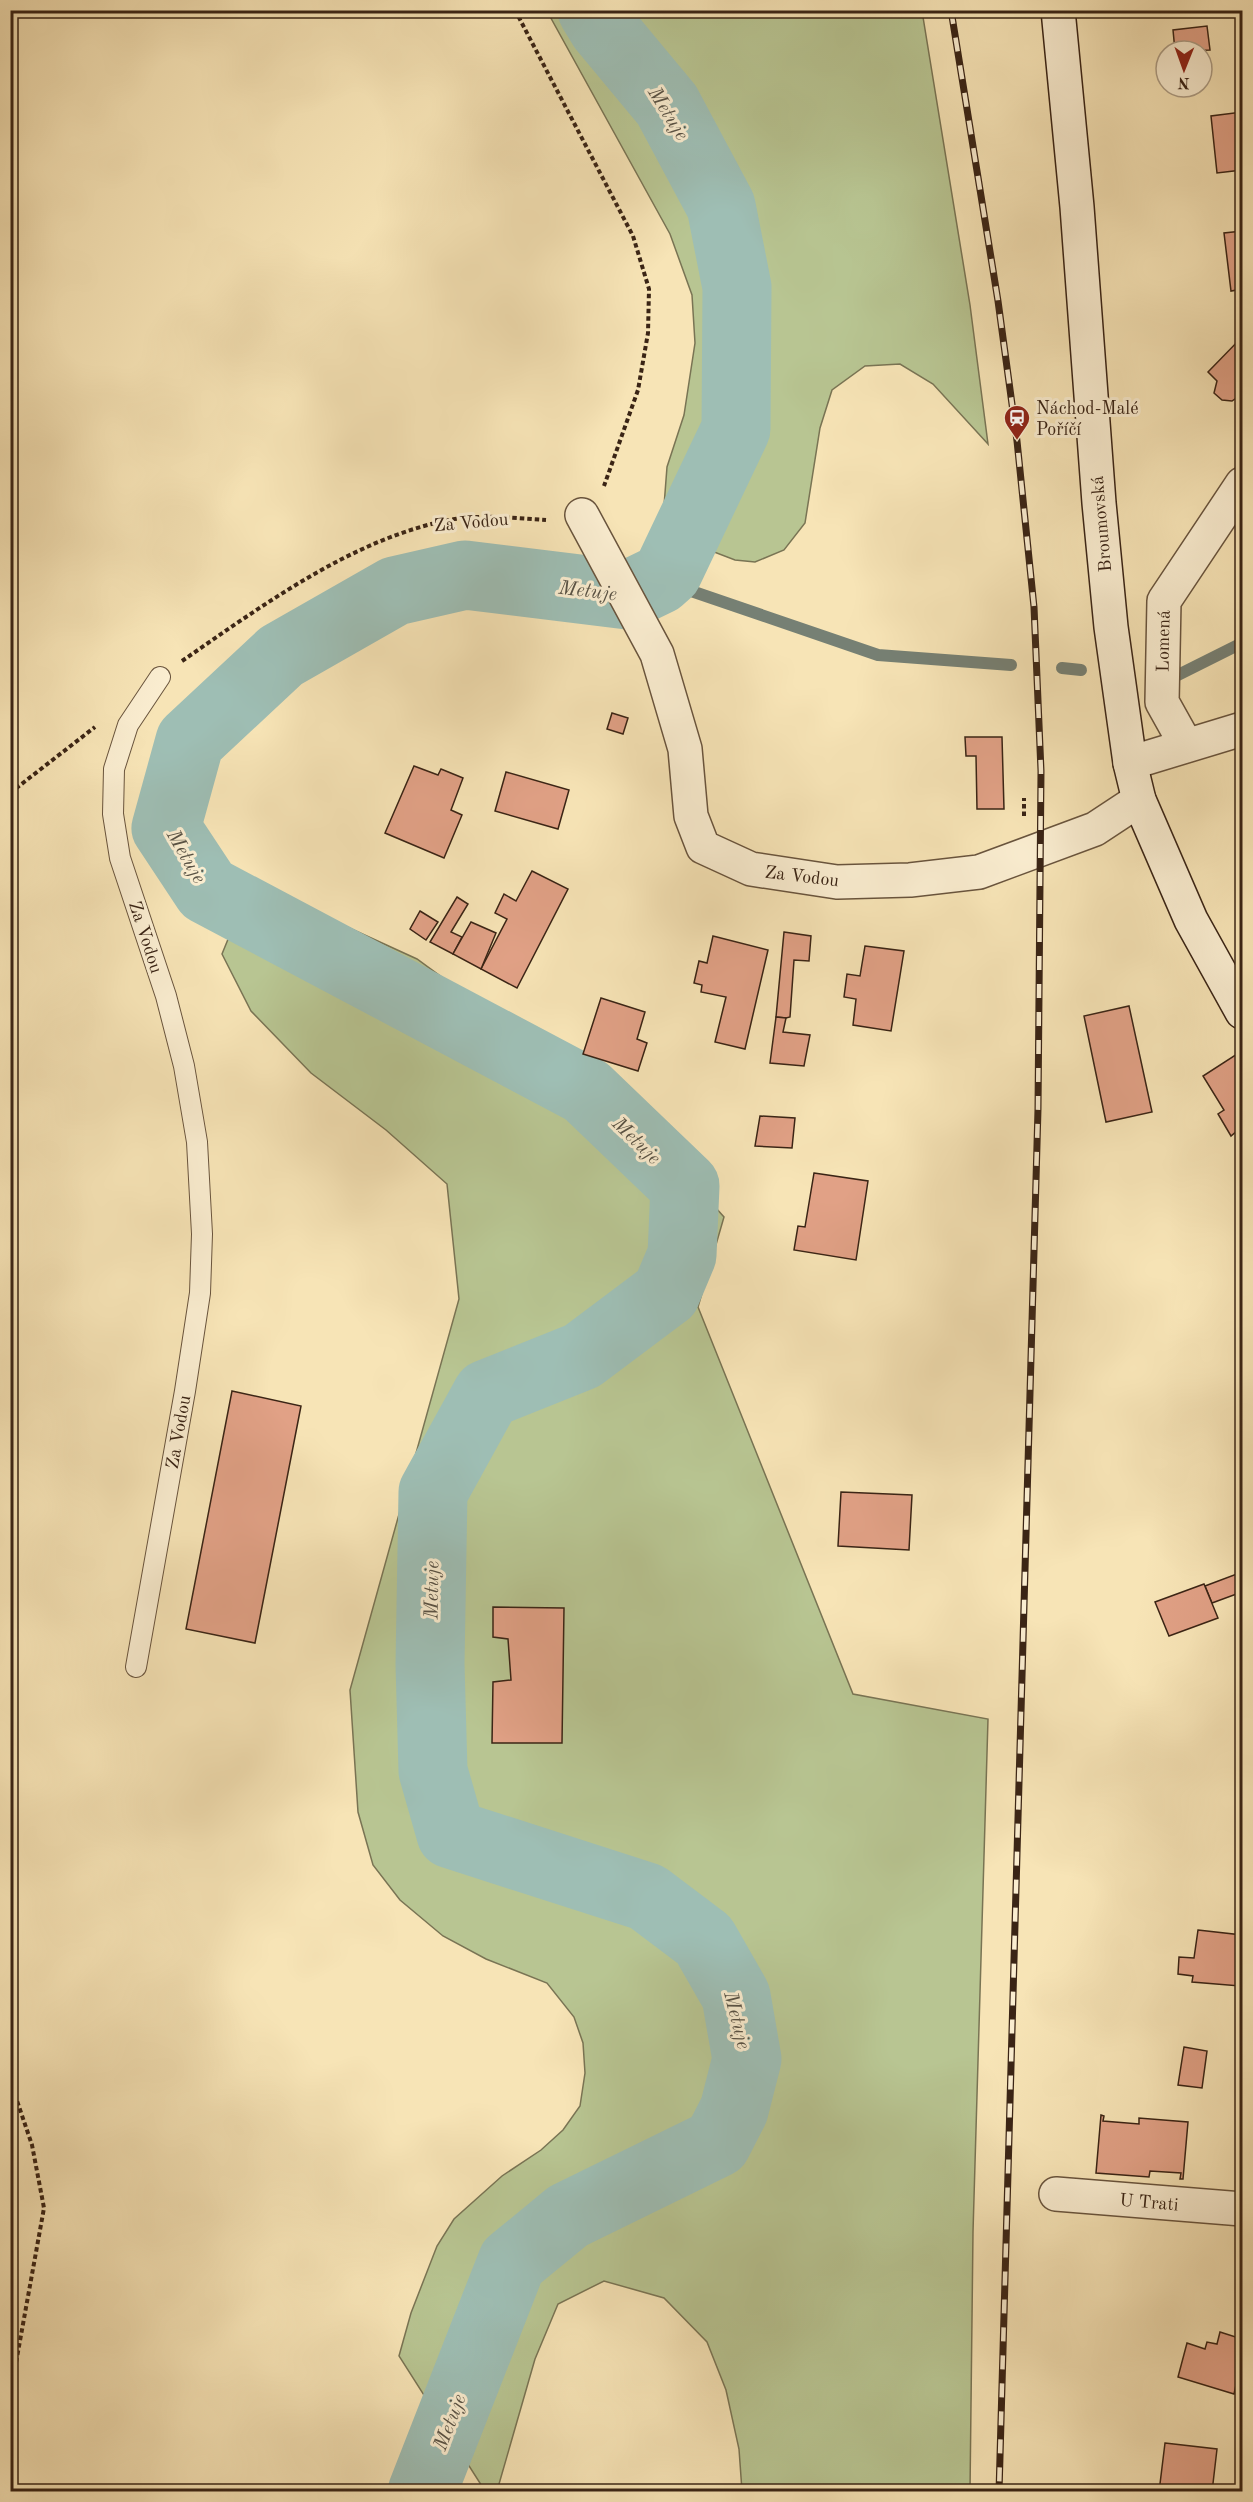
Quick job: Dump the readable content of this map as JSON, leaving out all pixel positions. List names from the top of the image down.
{
  "streets": {
    "street": [
      "Za Vodou",
      "Broumovská",
      "Lomená",
      "U Trati"
    ]
  },
  "crossings": [
    ["Za Vodou", "Broumovská"]
  ],
  "water": ["Metuje"],
  "places": {
    "station": ["Náchod-Malé Poříčí"]
  },
  "north": "bottom"
}
